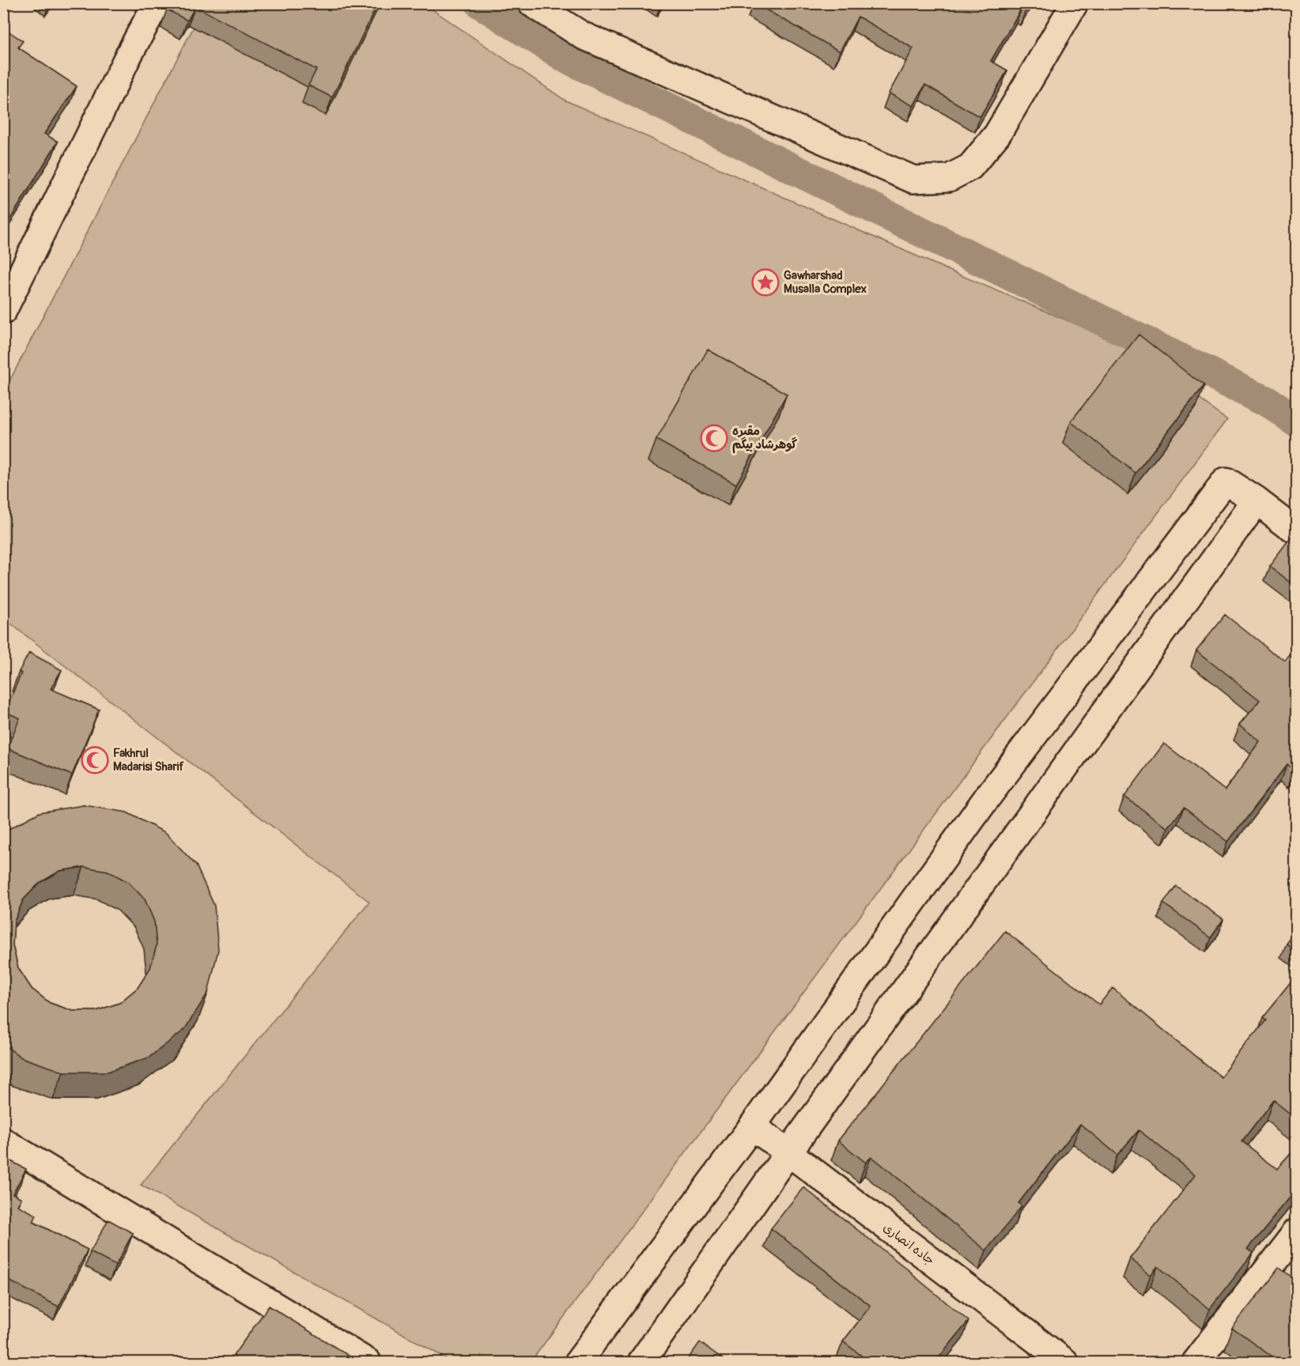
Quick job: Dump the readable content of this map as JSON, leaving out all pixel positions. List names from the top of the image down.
{
  "streets": {
    "street": ["جاده انصاری"]
  },
  "places": {
    "place": ["Gawharshad Musalla Complex"],
    "mosque": ["مقبره گوهرشاد بیگم", "Fakhrul Madarisi Sharif"]
  }
}
